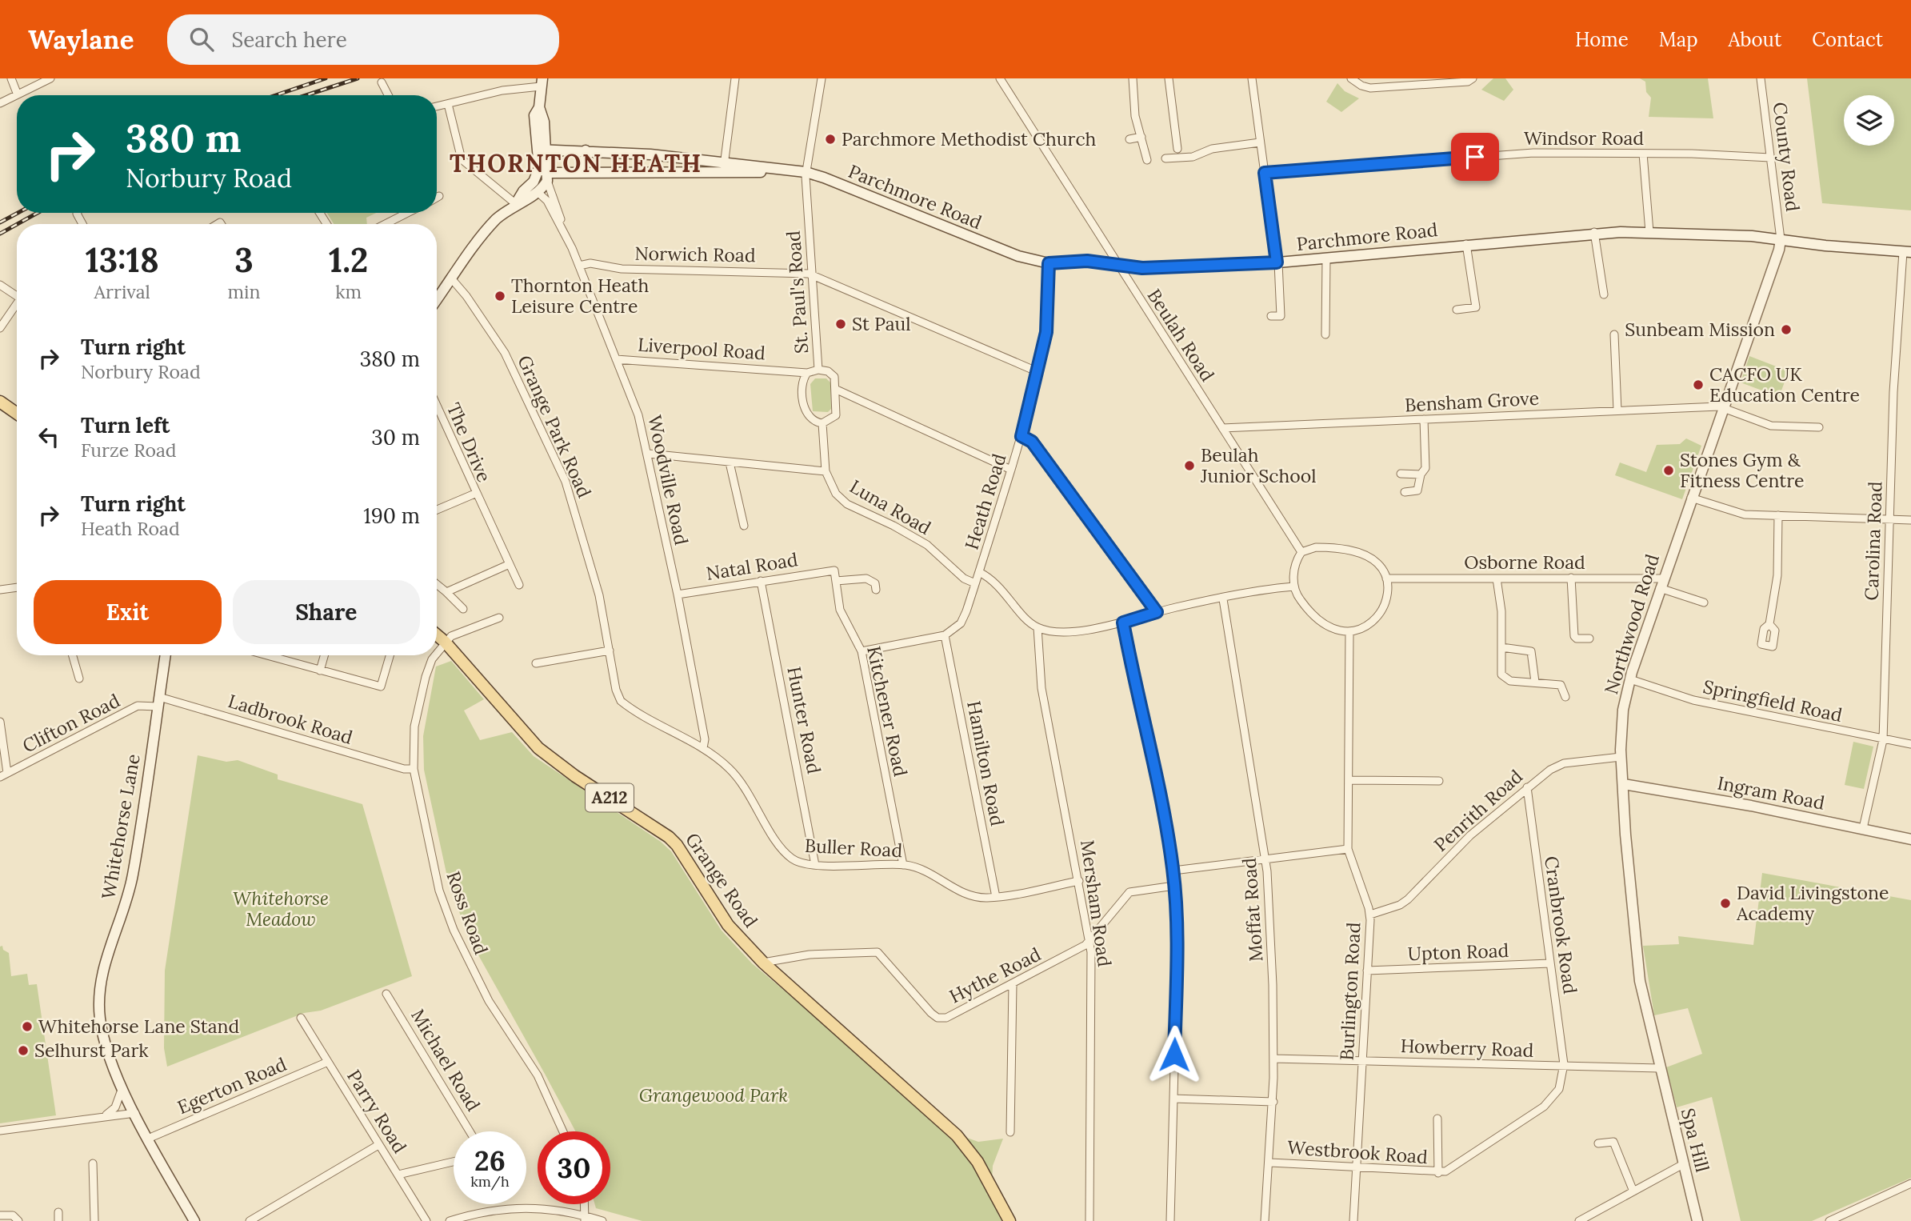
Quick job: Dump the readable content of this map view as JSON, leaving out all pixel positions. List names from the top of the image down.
{
  "streets": {
    "main road": [
      "Parchmore Road",
      "Northwood Road",
      "Ingram Road",
      "A212",
      "Whitehorse Lane",
      "Grange Road",
      "Spa Hill"
    ],
    "street": [
      "Windsor Road",
      "County Road",
      "Norwich Road",
      "St. Paul's Road",
      "Beulah Road",
      "Liverpool Road",
      "Bensham Grove",
      "Grange Park Road",
      "The Drive",
      "Woodville Road",
      "Heath Road",
      "Luna Road",
      "Carolina Road",
      "Osborne Road",
      "Natal Road",
      "Springfield Road",
      "Kitchener Road",
      "Ladbrook Road",
      "Hunter Road",
      "Clifton Road",
      "Hamilton Road",
      "Penrith Road",
      "Buller Road",
      "Mersham Road",
      "Moffat Road",
      "Ross Road",
      "Cranbrook Road",
      "Upton Road",
      "Hythe Road",
      "Burlington Road",
      "Howberry Road",
      "Michael Road",
      "Egerton Road",
      "Parry Road",
      "Westbrook Road"
    ]
  },
  "crossings": [
    ["Windsor Road", "County Road"],
    ["County Road", "Parchmore Road"],
    ["County Road", "Northwood Road"],
    ["Parchmore Road", "St. Paul's Road"],
    ["Parchmore Road", "Beulah Road"],
    ["Parchmore Road", "Woodville Road"],
    ["Parchmore Road", "Heath Road"],
    ["Parchmore Road", "Carolina Road"],
    ["Parchmore Road", "Northwood Road"],
    ["Norwich Road", "St. Paul's Road"],
    ["Norwich Road", "Woodville Road"],
    ["Norwich Road", "Heath Road"],
    ["St. Paul's Road", "Liverpool Road"],
    ["Beulah Road", "Bensham Grove"],
    ["Beulah Road", "Osborne Road"],
    ["Beulah Road", "Burlington Road"],
    ["Liverpool Road", "Woodville Road"],
    ["Bensham Grove", "Northwood Road"],
    ["Grange Park Road", "Buller Road"],
    ["Woodville Road", "Natal Road"],
    ["Woodville Road", "Buller Road"],
    ["Heath Road", "Luna Road"],
    ["Heath Road", "Hamilton Road"],
    ["Carolina Road", "Springfield Road"],
    ["Carolina Road", "Ingram Road"],
    ["Osborne Road", "Northwood Road"],
    ["Osborne Road", "Burlington Road"],
    ["Natal Road", "Kitchener Road"],
    ["Natal Road", "Hunter Road"],
    ["Northwood Road", "Springfield Road"],
    ["Northwood Road", "Ingram Road"],
    ["Northwood Road", "Penrith Road"],
    ["Northwood Road", "Howberry Road"],
    ["Northwood Road", "Spa Hill"],
    ["Kitchener Road", "Buller Road"],
    ["Ladbrook Road", "Clifton Road"],
    ["Ladbrook Road", "Whitehorse Lane"],
    ["Ladbrook Road", "Ross Road"],
    ["Hunter Road", "Buller Road"],
    ["Clifton Road", "Whitehorse Lane"],
    ["Hamilton Road", "Buller Road"],
    ["Penrith Road", "Cranbrook Road"],
    ["Penrith Road", "Burlington Road"],
    ["Whitehorse Lane", "Egerton Road"],
    ["Buller Road", "Mersham Road"],
    ["Grange Road", "Ross Road"],
    ["Grange Road", "Hythe Road"],
    ["Mersham Road", "Hythe Road"],
    ["Moffat Road", "Howberry Road"],
    ["Moffat Road", "Westbrook Road"],
    ["Cranbrook Road", "Upton Road"],
    ["Cranbrook Road", "Howberry Road"],
    ["Cranbrook Road", "Westbrook Road"],
    ["Upton Road", "Burlington Road"],
    ["Burlington Road", "Howberry Road"],
    ["Burlington Road", "Westbrook Road"],
    ["Howberry Road", "Spa Hill"],
    ["Howberry Road", "Westbrook Road"],
    ["Egerton Road", "Parry Road"]
  ],
  "districts": ["THORNTON HEATH"],
  "parks": ["Whitehorse Meadow", "Grangewood Park"],
  "places": [
    "Parchmore Methodist Church",
    "Thornton Heath Leisure Centre",
    "St Paul",
    "Sunbeam Mission",
    "CACFO UK Education Centre",
    "Beulah Junior School",
    "Stones Gym & Fitness Centre",
    "David Livingstone Academy",
    "Whitehorse Lane Stand",
    "Selhurst Park"
  ],
  "page": {
    "header": "Waylane",
    "search": "Search here",
    "nav": [
      "Home",
      "Map",
      "About",
      "Contact"
    ],
    "turn": ["380 m", "Norbury Road"],
    "eta": [
      "13:18",
      "Arrival",
      "3",
      "min",
      "1.2",
      "km"
    ],
    "list": [
      {
        "name": "Turn right",
        "note": "Norbury Road",
        "value": "380 m"
      },
      {
        "name": "Turn left",
        "note": "Furze Road",
        "value": "30 m"
      },
      {
        "name": "Turn right",
        "note": "Heath Road",
        "value": "190 m"
      }
    ],
    "buttons": ["Exit", "Share"],
    "speed": "26 km/h",
    "limit": "30"
  }
}
